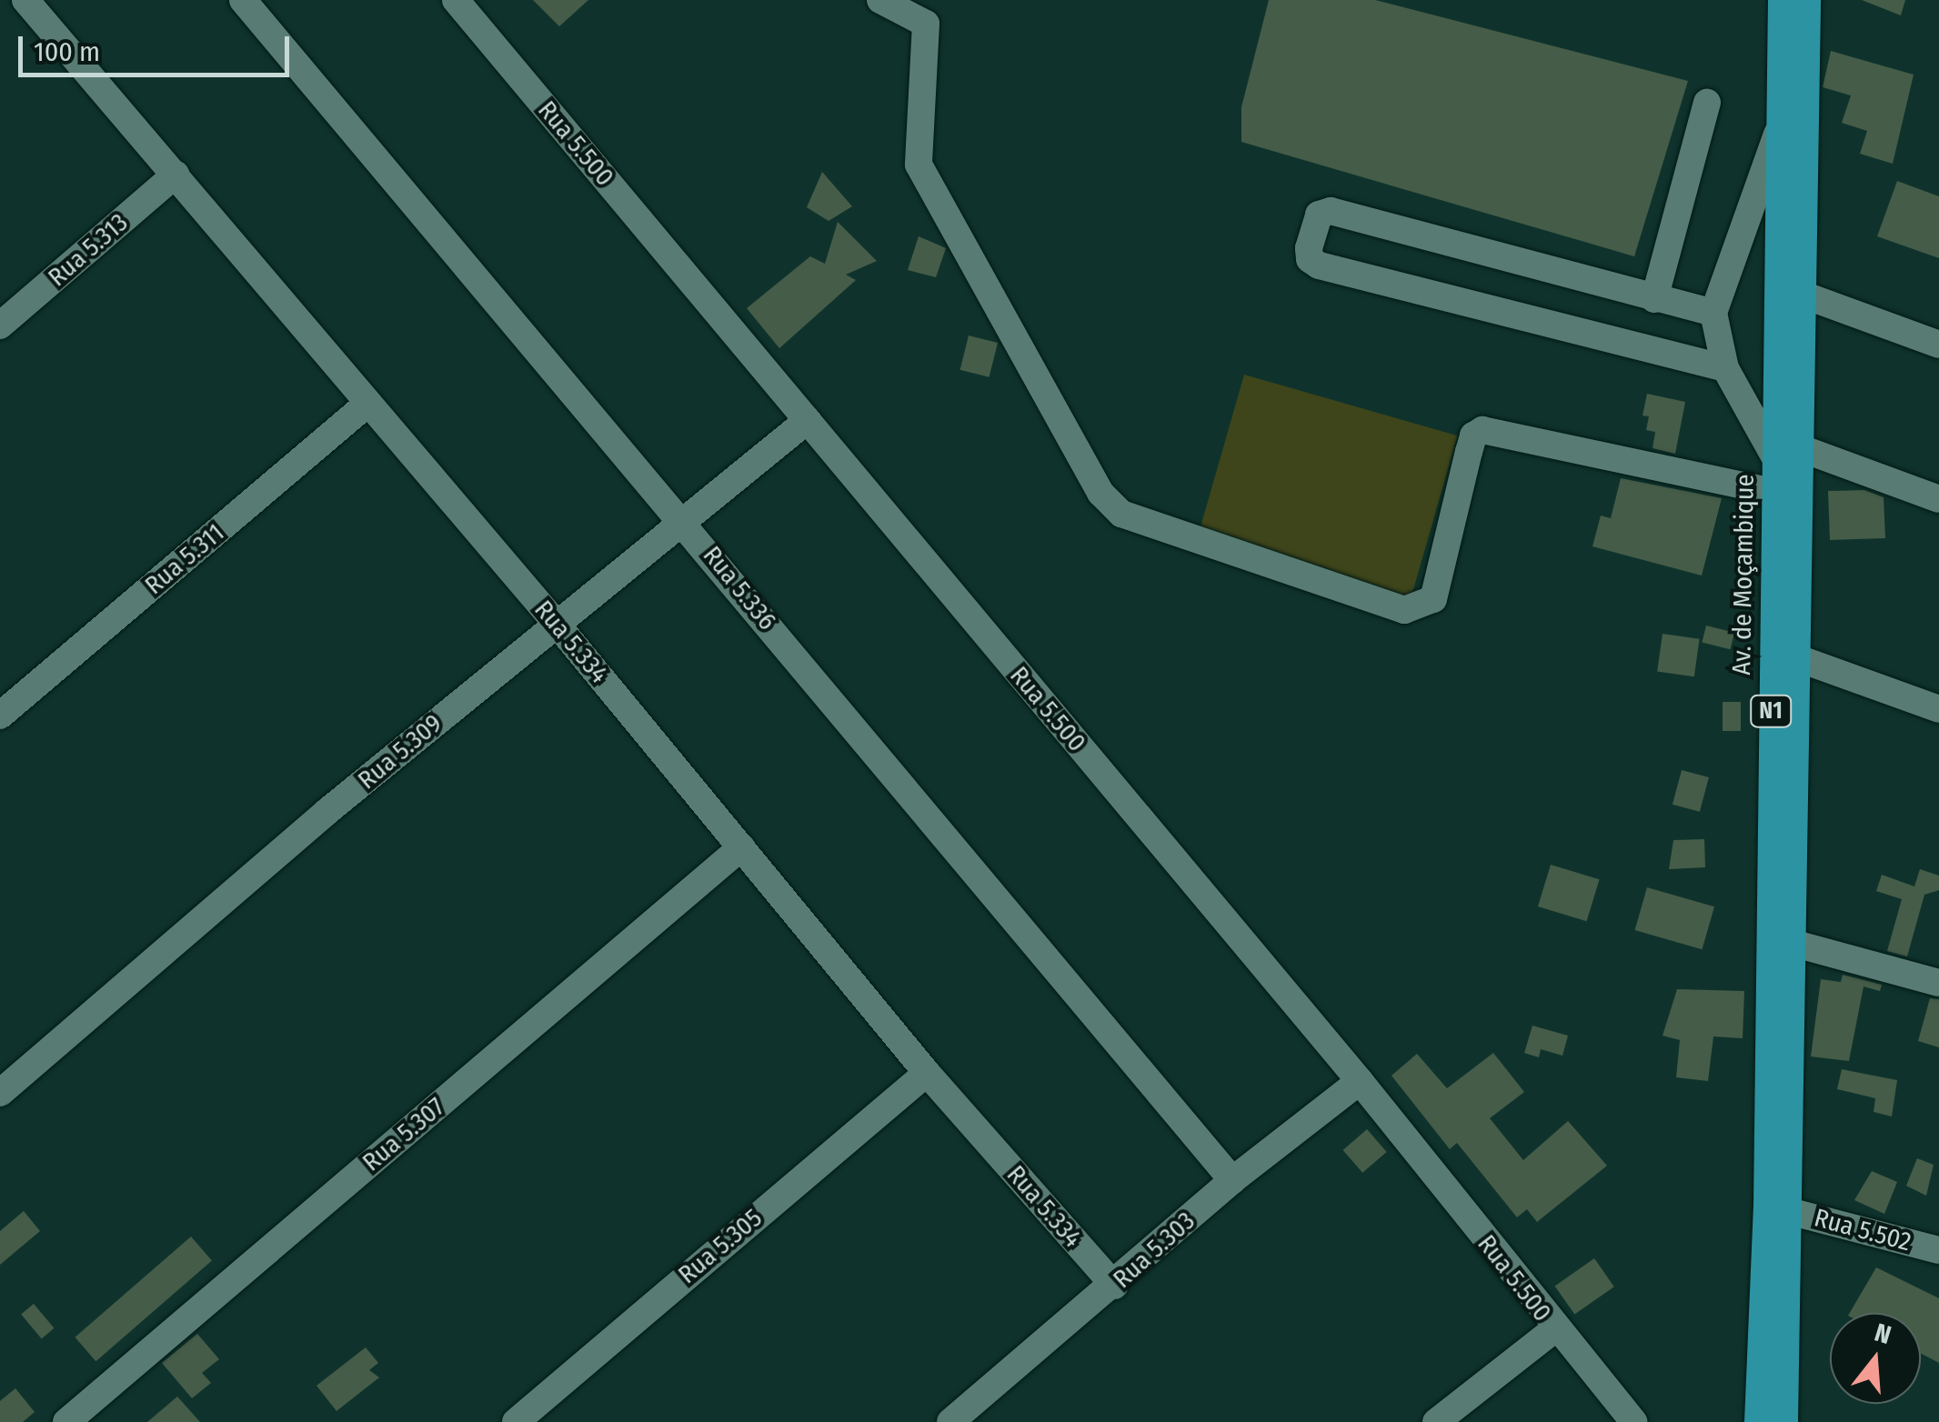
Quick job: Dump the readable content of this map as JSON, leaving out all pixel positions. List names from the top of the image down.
{
  "streets": {
    "highway": ["Av. de Moçambique", "N1"],
    "street": [
      "Rua 5.500",
      "Rua 5.313",
      "Rua 5.311",
      "Rua 5.336",
      "Rua 5.334",
      "Rua 5.309",
      "Rua 5.307",
      "Rua 5.502",
      "Rua 5.305",
      "Rua 5.303"
    ]
  },
  "crossings": [
    ["Rua 5.500", "Rua 5.309"],
    ["Rua 5.500", "Rua 5.303"],
    ["Rua 5.313", "Rua 5.334"],
    ["Rua 5.311", "Rua 5.334"],
    ["Av. de Moçambique", "Rua 5.502"],
    ["Rua 5.336", "Rua 5.309"],
    ["Rua 5.336", "Rua 5.303"],
    ["Rua 5.334", "Rua 5.309"],
    ["Rua 5.334", "Rua 5.307"],
    ["Rua 5.334", "Rua 5.305"],
    ["Rua 5.334", "Rua 5.303"]
  ],
  "scale_bar": "100 m",
  "north": "top"
}
